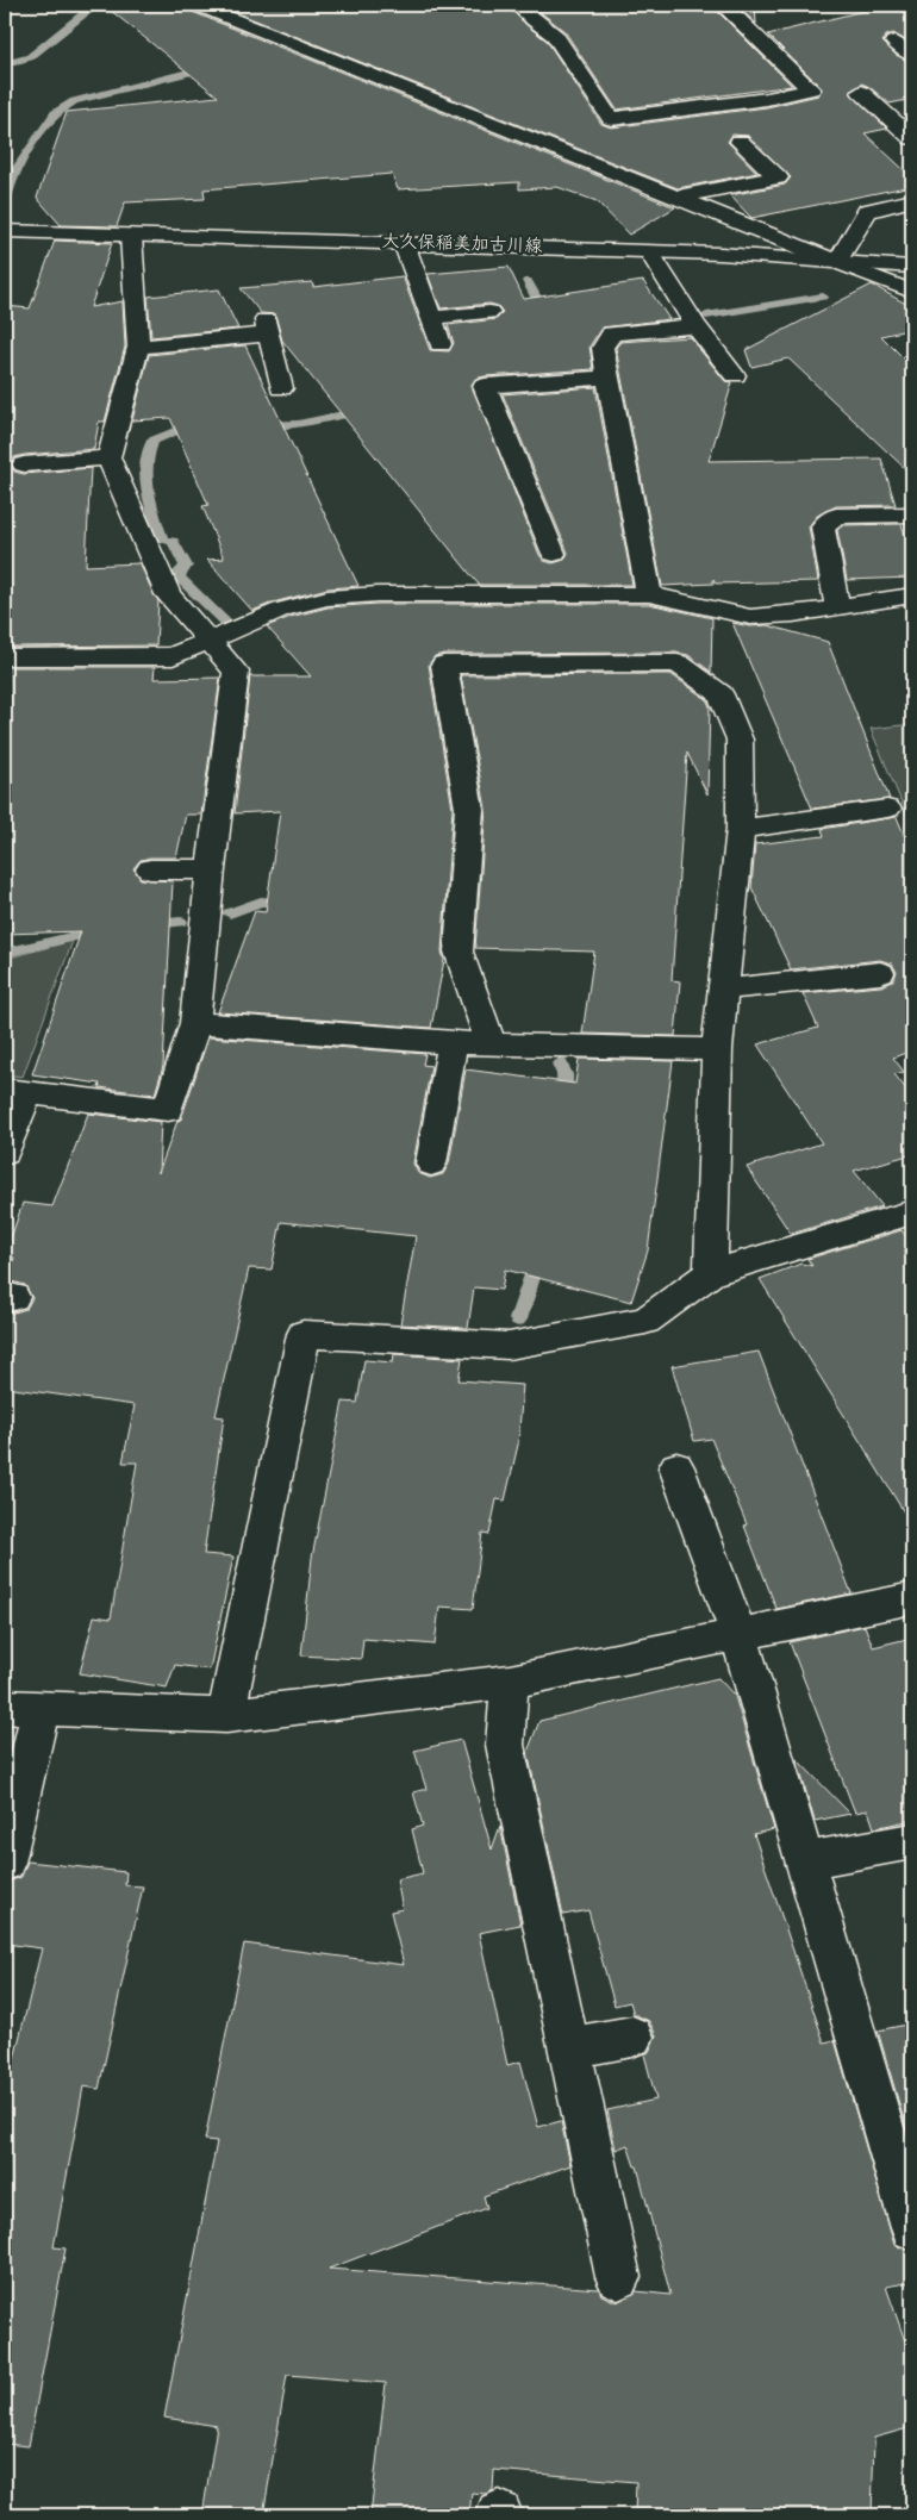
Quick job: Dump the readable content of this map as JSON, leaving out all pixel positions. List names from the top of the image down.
{
  "streets": {
    "street": ["大久保稲美加古川線"]
  }
}
